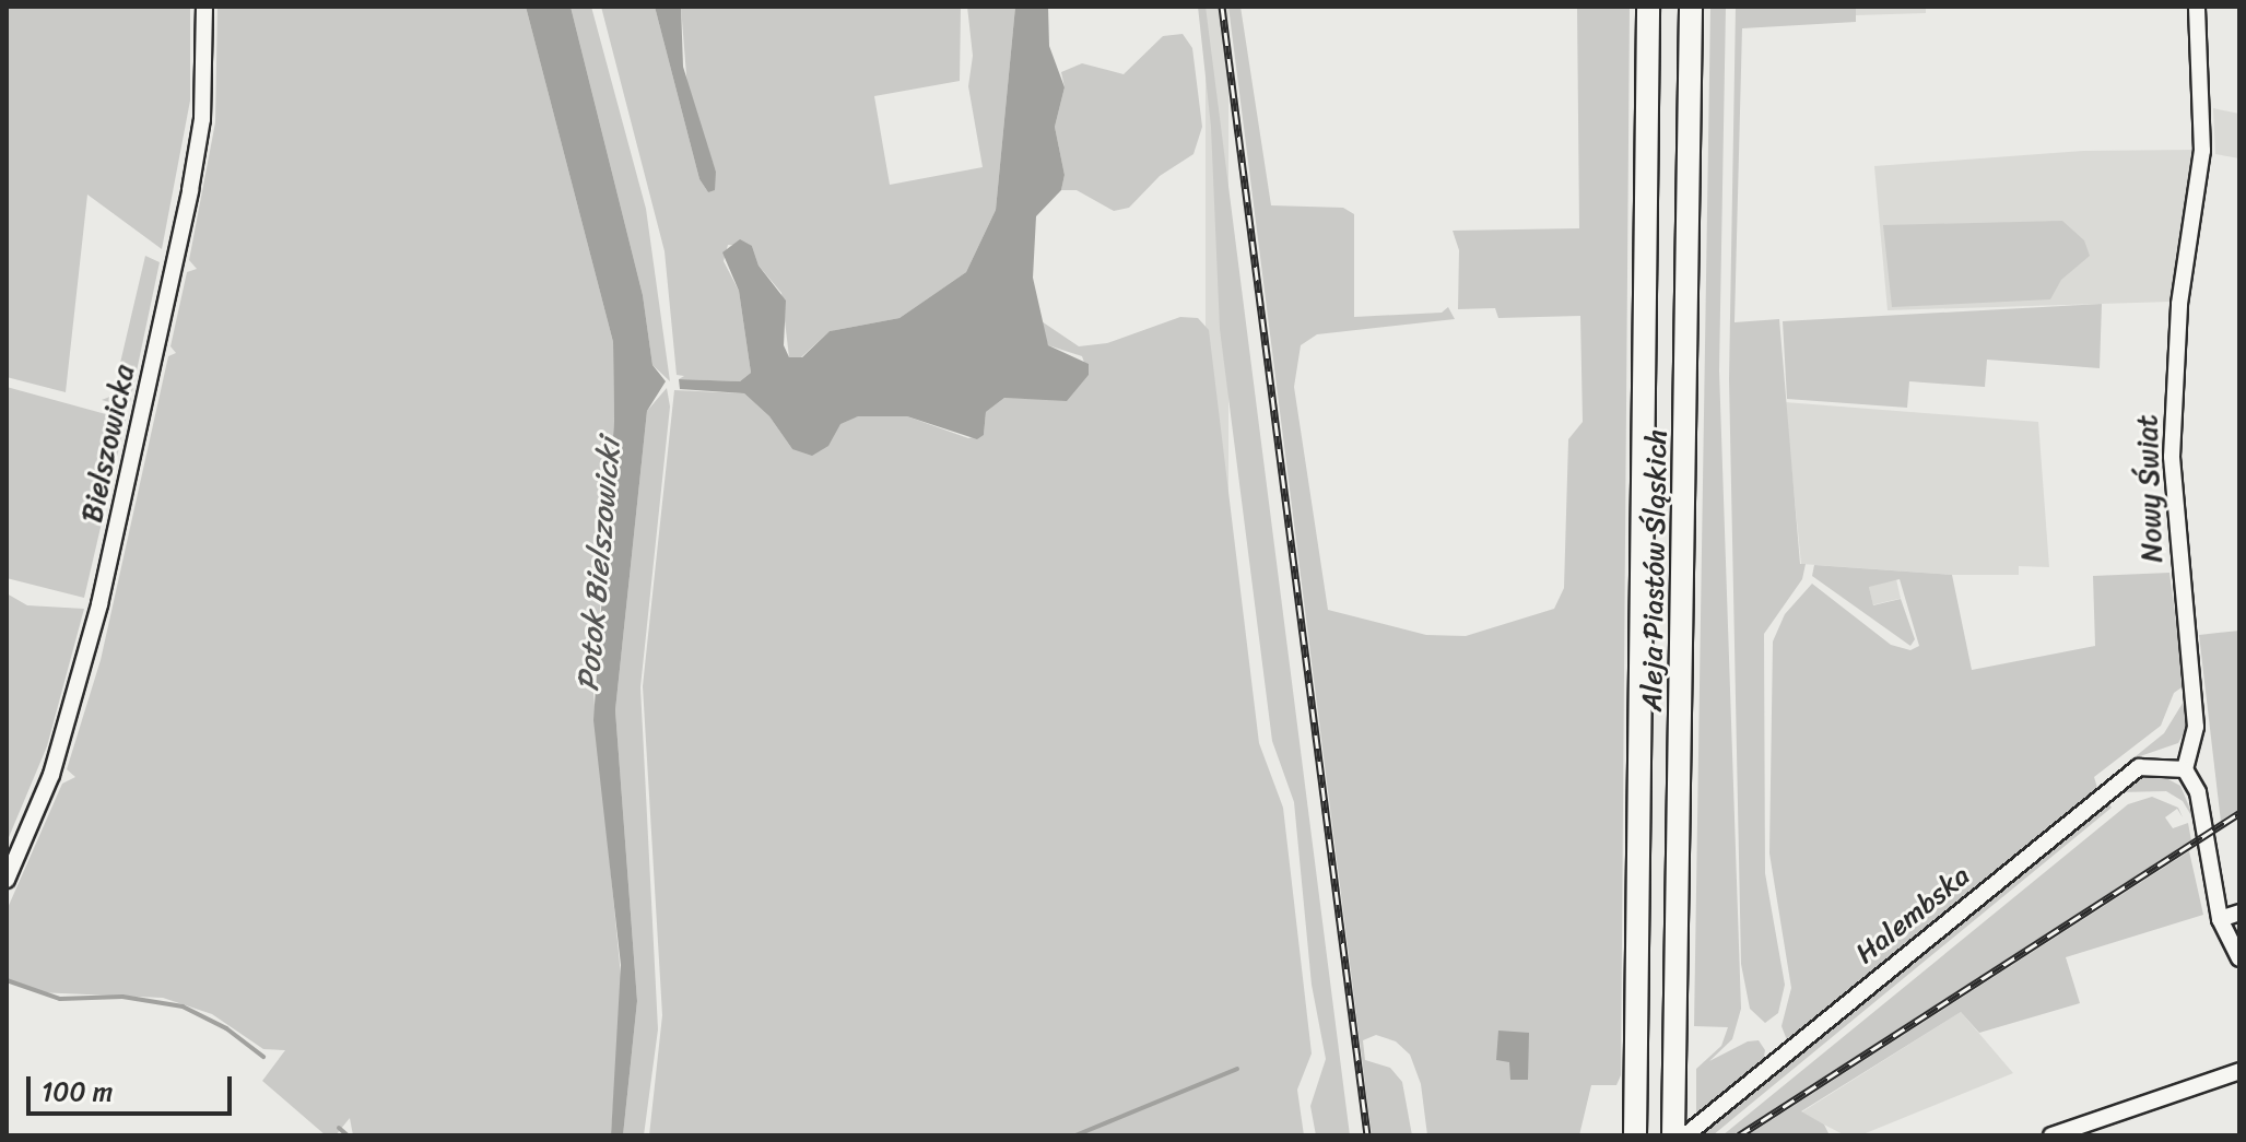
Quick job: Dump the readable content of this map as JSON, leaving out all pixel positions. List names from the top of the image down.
{
  "streets": {
    "highway": ["Aleja Piastów Śląskich"],
    "street": ["Bielszowicka", "Nowy Świat", "Halembska"]
  },
  "crossings": [
    ["Nowy Świat", "Halembska"]
  ],
  "water": ["Potok Bielszowicki"],
  "scale_bar": "100 m"
}
